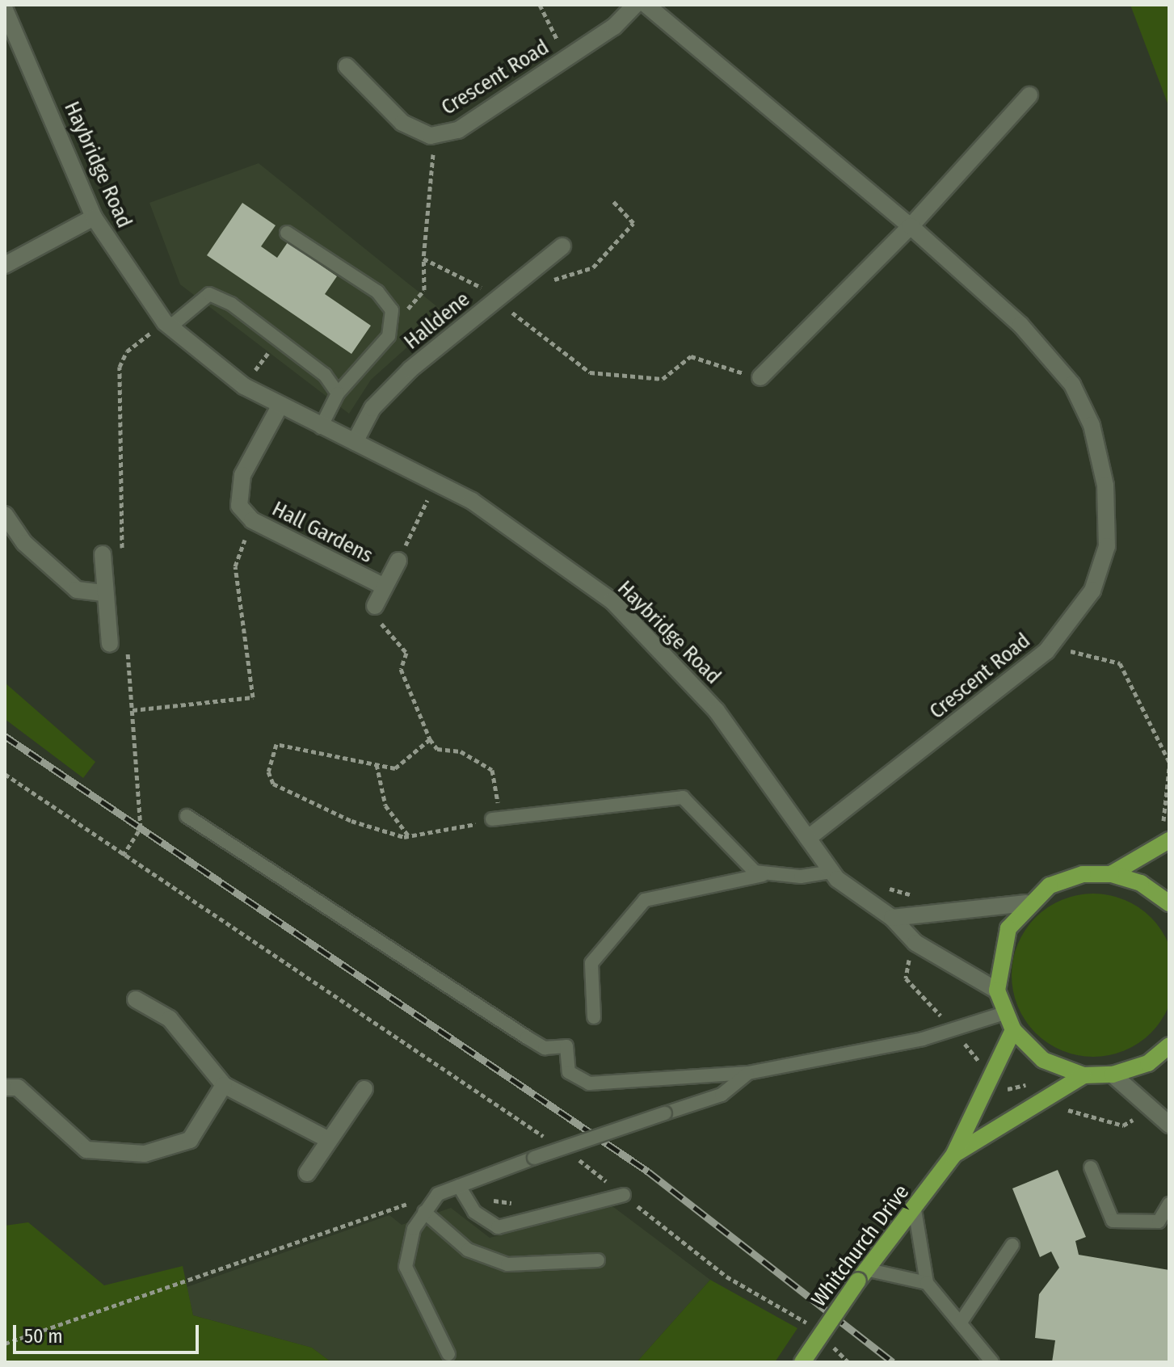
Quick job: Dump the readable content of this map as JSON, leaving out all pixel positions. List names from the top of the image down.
{
  "streets": {
    "main road": ["Whitchurch Drive"],
    "street": [
      "Crescent Road",
      "Haybridge Road",
      "Halldene",
      "Hall Gardens"
    ]
  },
  "crossings": [
    ["Crescent Road", "Haybridge Road"],
    ["Haybridge Road", "Halldene"],
    ["Haybridge Road", "Hall Gardens"]
  ],
  "scale_bar": "50 m"
}
